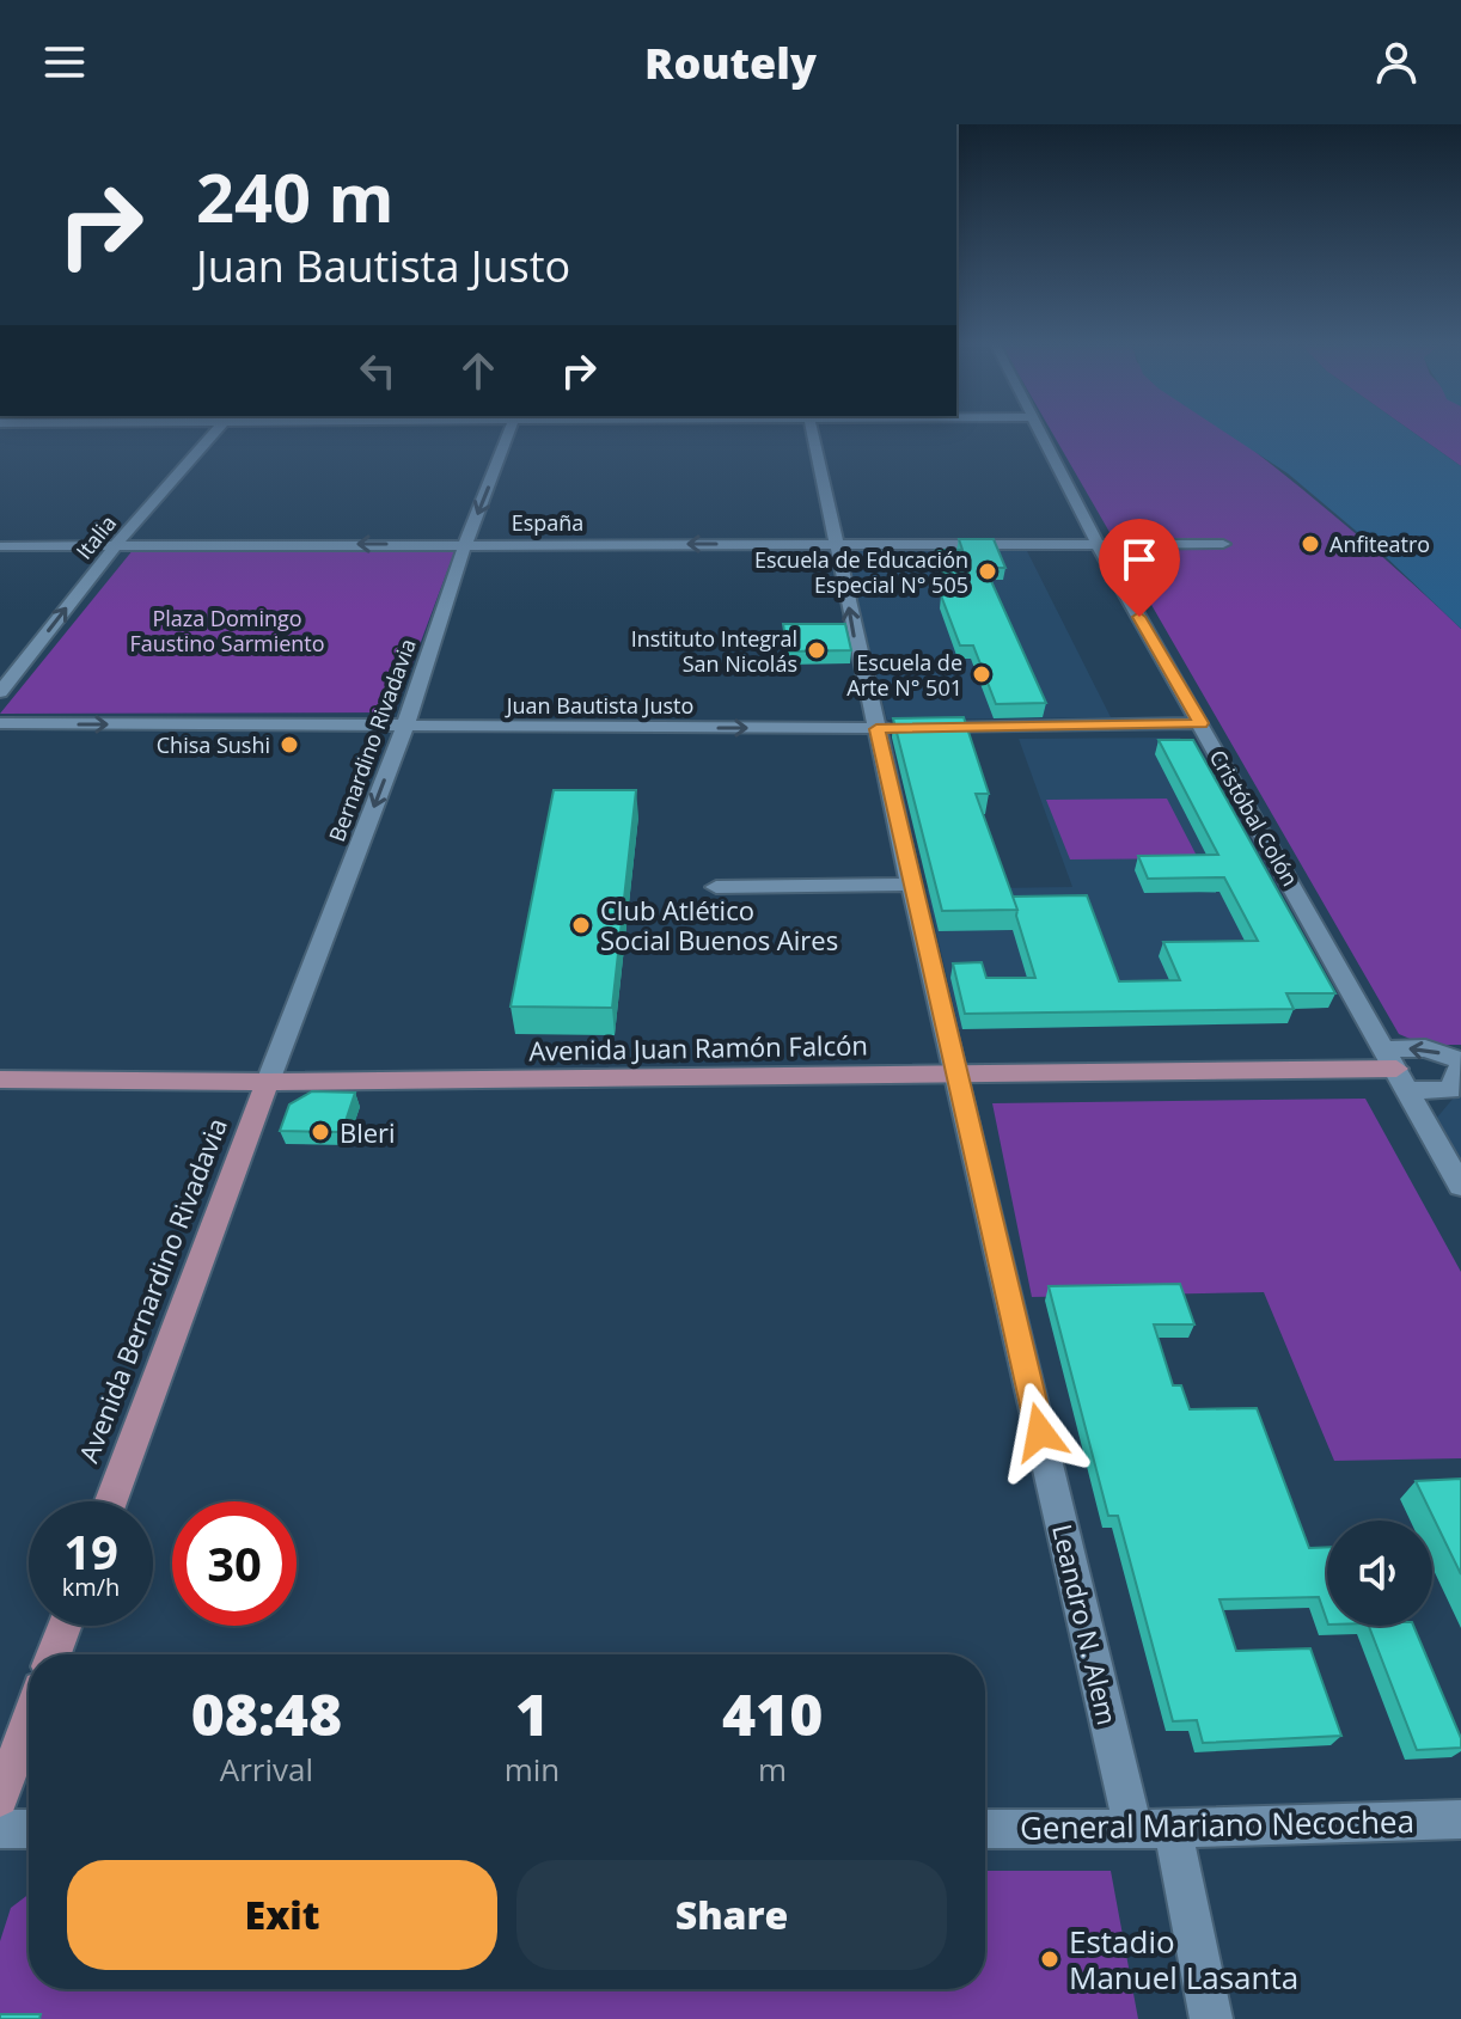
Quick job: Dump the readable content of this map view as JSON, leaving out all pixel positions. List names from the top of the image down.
{
  "streets": {
    "main road": ["Avenida Juan Ramón Falcón", "Avenida Bernardino Rivadavia"],
    "street": [
      "España",
      "Italia",
      "Juan Bautista Justo",
      "Bernardino Rivadavia",
      "Cristóbal Colón",
      "Leandro N. Alem",
      "General Mariano Necochea"
    ]
  },
  "crossings": [
    ["España", "Italia"],
    ["España", "Bernardino Rivadavia"],
    ["España", "Cristóbal Colón"],
    ["España", "Leandro N. Alem"],
    ["Juan Bautista Justo", "Bernardino Rivadavia"],
    ["Juan Bautista Justo", "Cristóbal Colón"],
    ["Juan Bautista Justo", "Leandro N. Alem"],
    ["Bernardino Rivadavia", "Avenida Juan Ramón Falcón"],
    ["Bernardino Rivadavia", "Avenida Bernardino Rivadavia"],
    ["Cristóbal Colón", "Avenida Juan Ramón Falcón"],
    ["Avenida Juan Ramón Falcón", "Avenida Bernardino Rivadavia"],
    ["Avenida Juan Ramón Falcón", "Leandro N. Alem"],
    ["Leandro N. Alem", "General Mariano Necochea"]
  ],
  "one_way": [
    "España",
    "Italia",
    "Juan Bautista Justo",
    "Bernardino Rivadavia"
  ],
  "parks": ["Plaza Domingo Faustino Sarmiento"],
  "places": [
    "Anfiteatro",
    "Escuela de Educación Especial N° 505",
    "Instituto Integral San Nicolás",
    "Escuela de Arte N° 501",
    "Chisa Sushi",
    "Club Atlético Social Buenos Aires",
    "Bleri",
    "Estadio Manuel Lasanta"
  ],
  "page": {
    "header": "Routely",
    "turn": ["240 m", "Juan Bautista Justo"],
    "speed": "19 km/h",
    "limit": "30",
    "eta": [
      "08:48",
      "Arrival",
      "1",
      "min",
      "410",
      "m"
    ],
    "buttons": ["Exit", "Share"]
  }
}
